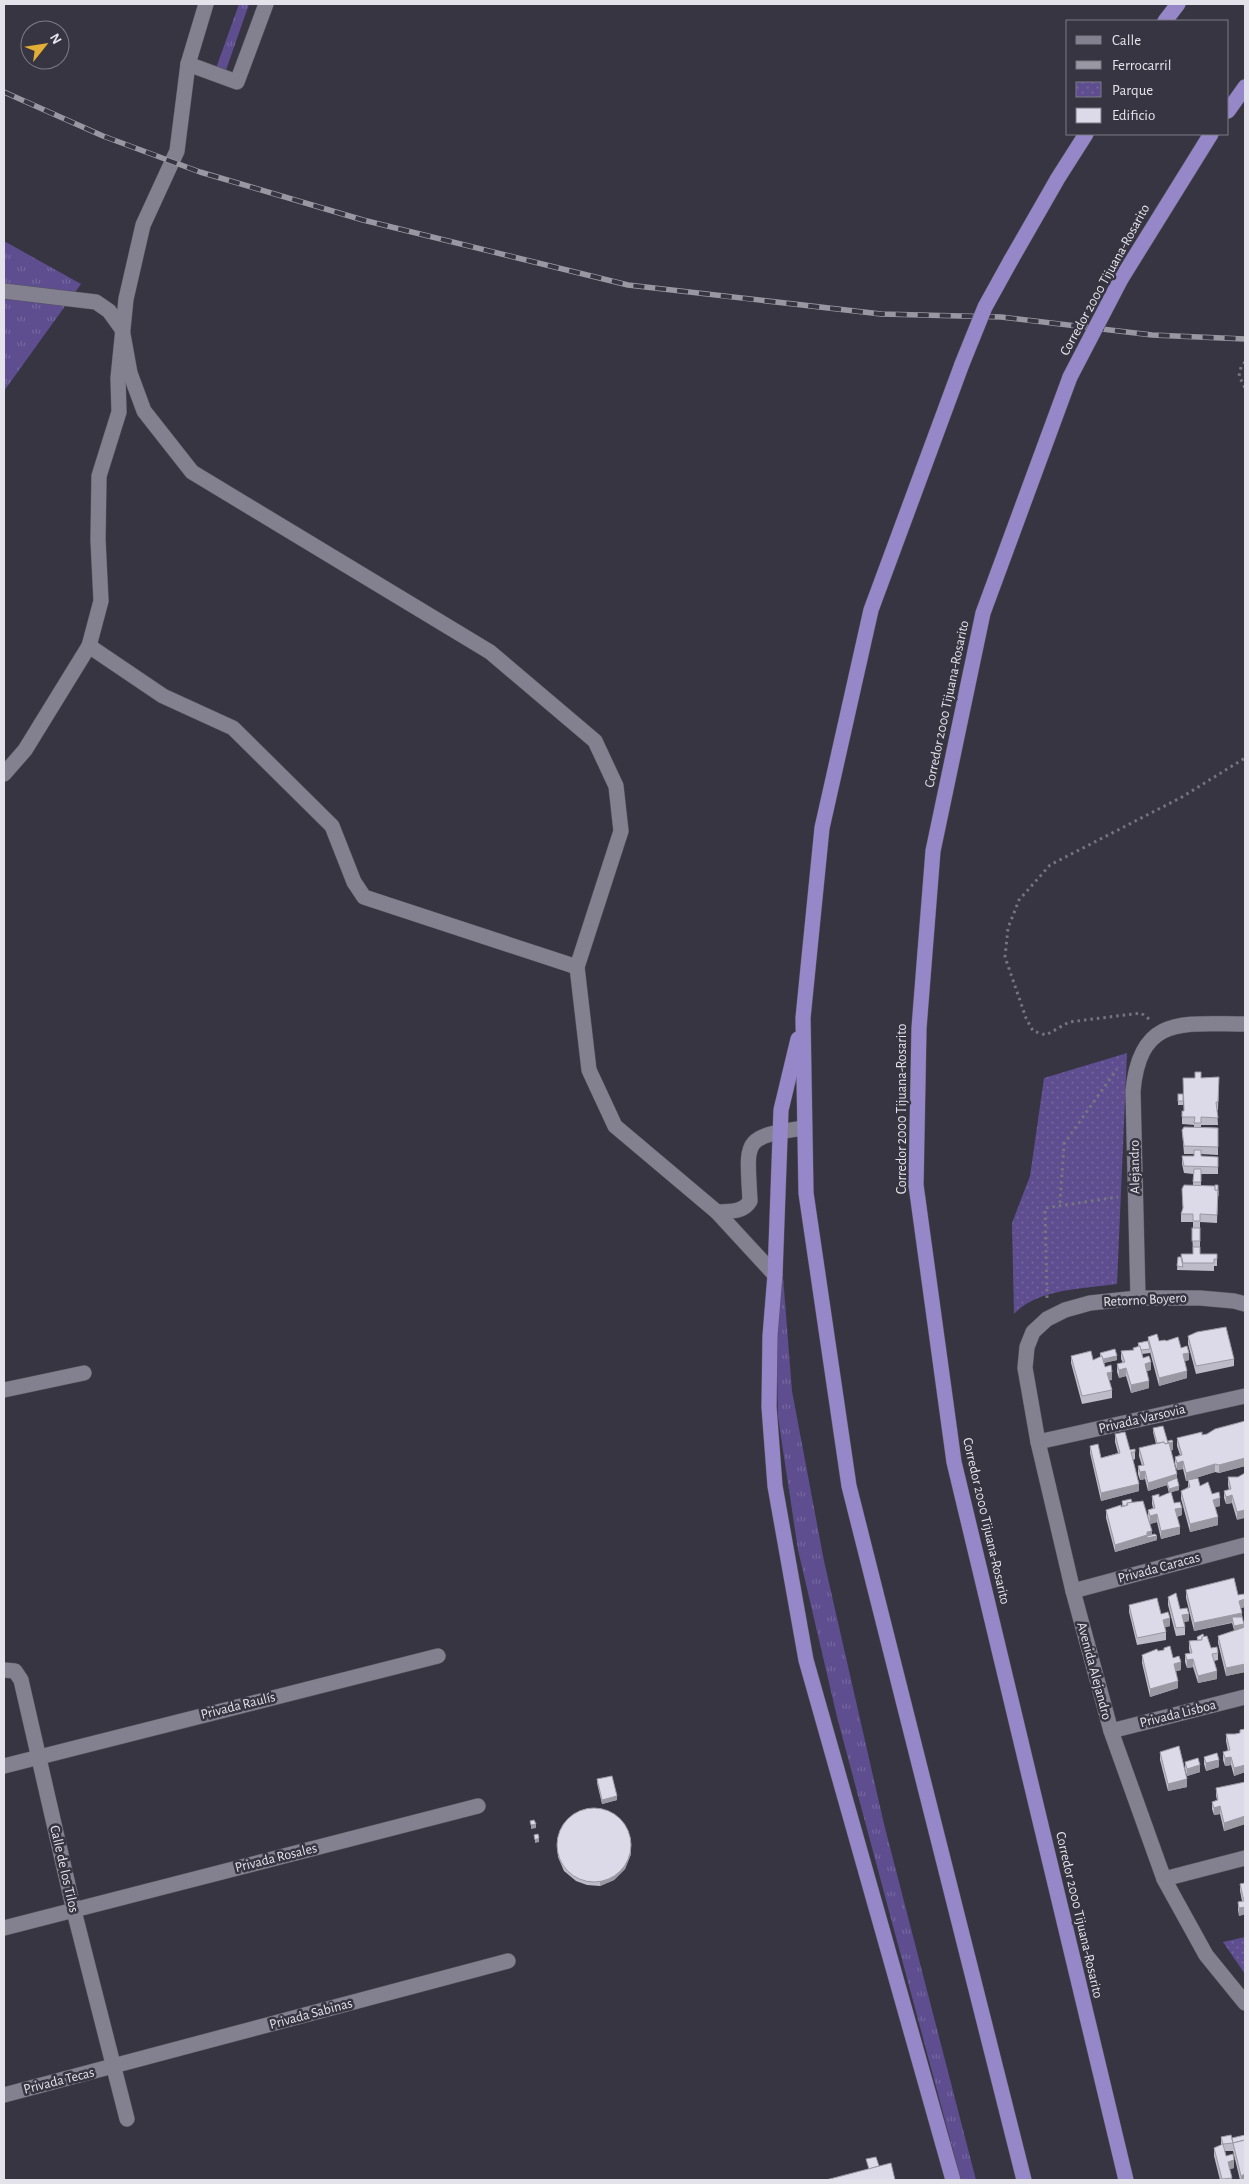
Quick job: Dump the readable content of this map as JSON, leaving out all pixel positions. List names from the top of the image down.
{
  "streets": {
    "highway": ["Corredor 2000 Tijuana-Rosarito"],
    "street": [
      "Alejandro",
      "Retorno Boyero",
      "Privada Varsovia",
      "Privada Caracas",
      "Avenida Alejandro",
      "Privada Raulís",
      "Privada Lisboa",
      "Privada Rosales",
      "Calle de los Tilos",
      "Privada Sabinas",
      "Privada Tecas"
    ]
  },
  "crossings": [
    ["Alejandro", "Retorno Boyero"],
    ["Retorno Boyero", "Avenida Alejandro"],
    ["Privada Varsovia", "Avenida Alejandro"],
    ["Privada Caracas", "Avenida Alejandro"],
    ["Avenida Alejandro", "Privada Lisboa"],
    ["Privada Raulís", "Calle de los Tilos"],
    ["Privada Rosales", "Calle de los Tilos"],
    ["Calle de los Tilos", "Privada Sabinas"],
    ["Calle de los Tilos", "Privada Tecas"],
    ["Privada Sabinas", "Privada Tecas"]
  ],
  "legend": [
    "Calle",
    "Ferrocarril",
    "Parque",
    "Edificio"
  ],
  "north": "top right"
}
